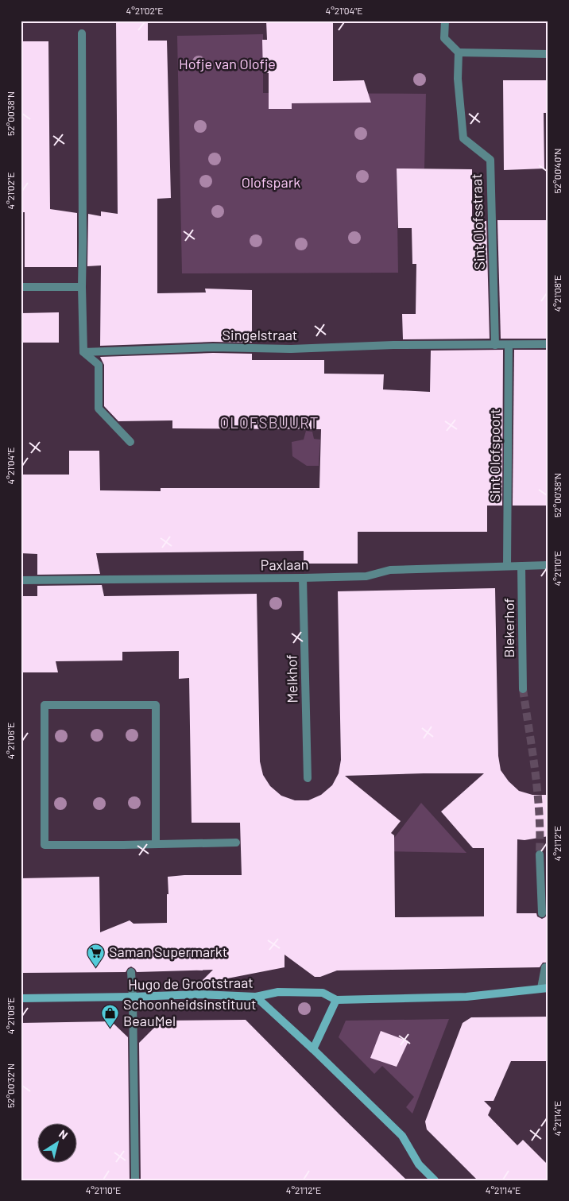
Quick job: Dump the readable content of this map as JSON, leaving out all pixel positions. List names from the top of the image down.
{
  "streets": {
    "street": [
      "Sint Olofsstraat",
      "Singelstraat",
      "Sint Olofspoort",
      "Paxlaan",
      "Blekerhof",
      "Melkhof",
      "Hugo de Grootstraat"
    ]
  },
  "crossings": [
    ["Sint Olofsstraat", "Singelstraat"],
    ["Singelstraat", "Sint Olofspoort"],
    ["Sint Olofspoort", "Paxlaan"],
    ["Paxlaan", "Blekerhof"],
    ["Paxlaan", "Melkhof"]
  ],
  "districts": ["OLOFSBUURT"],
  "parks": ["Hofje van Olofje", "Olofspark"],
  "places": {
    "supermarket": ["Saman Supermarkt"],
    "shop": ["Schoonheidsinstituut BeauMel"]
  },
  "north": "top right",
  "coordinates": [
    "4°21'02\"E",
    "4°21'04\"E",
    "52°00'38\"N",
    "52°00'40\"N",
    "4°21'08\"E",
    "4°21'10\"E",
    "4°21'06\"E",
    "4°21'12\"E",
    "52°00'32\"N",
    "4°21'14\"E"
  ]
}
